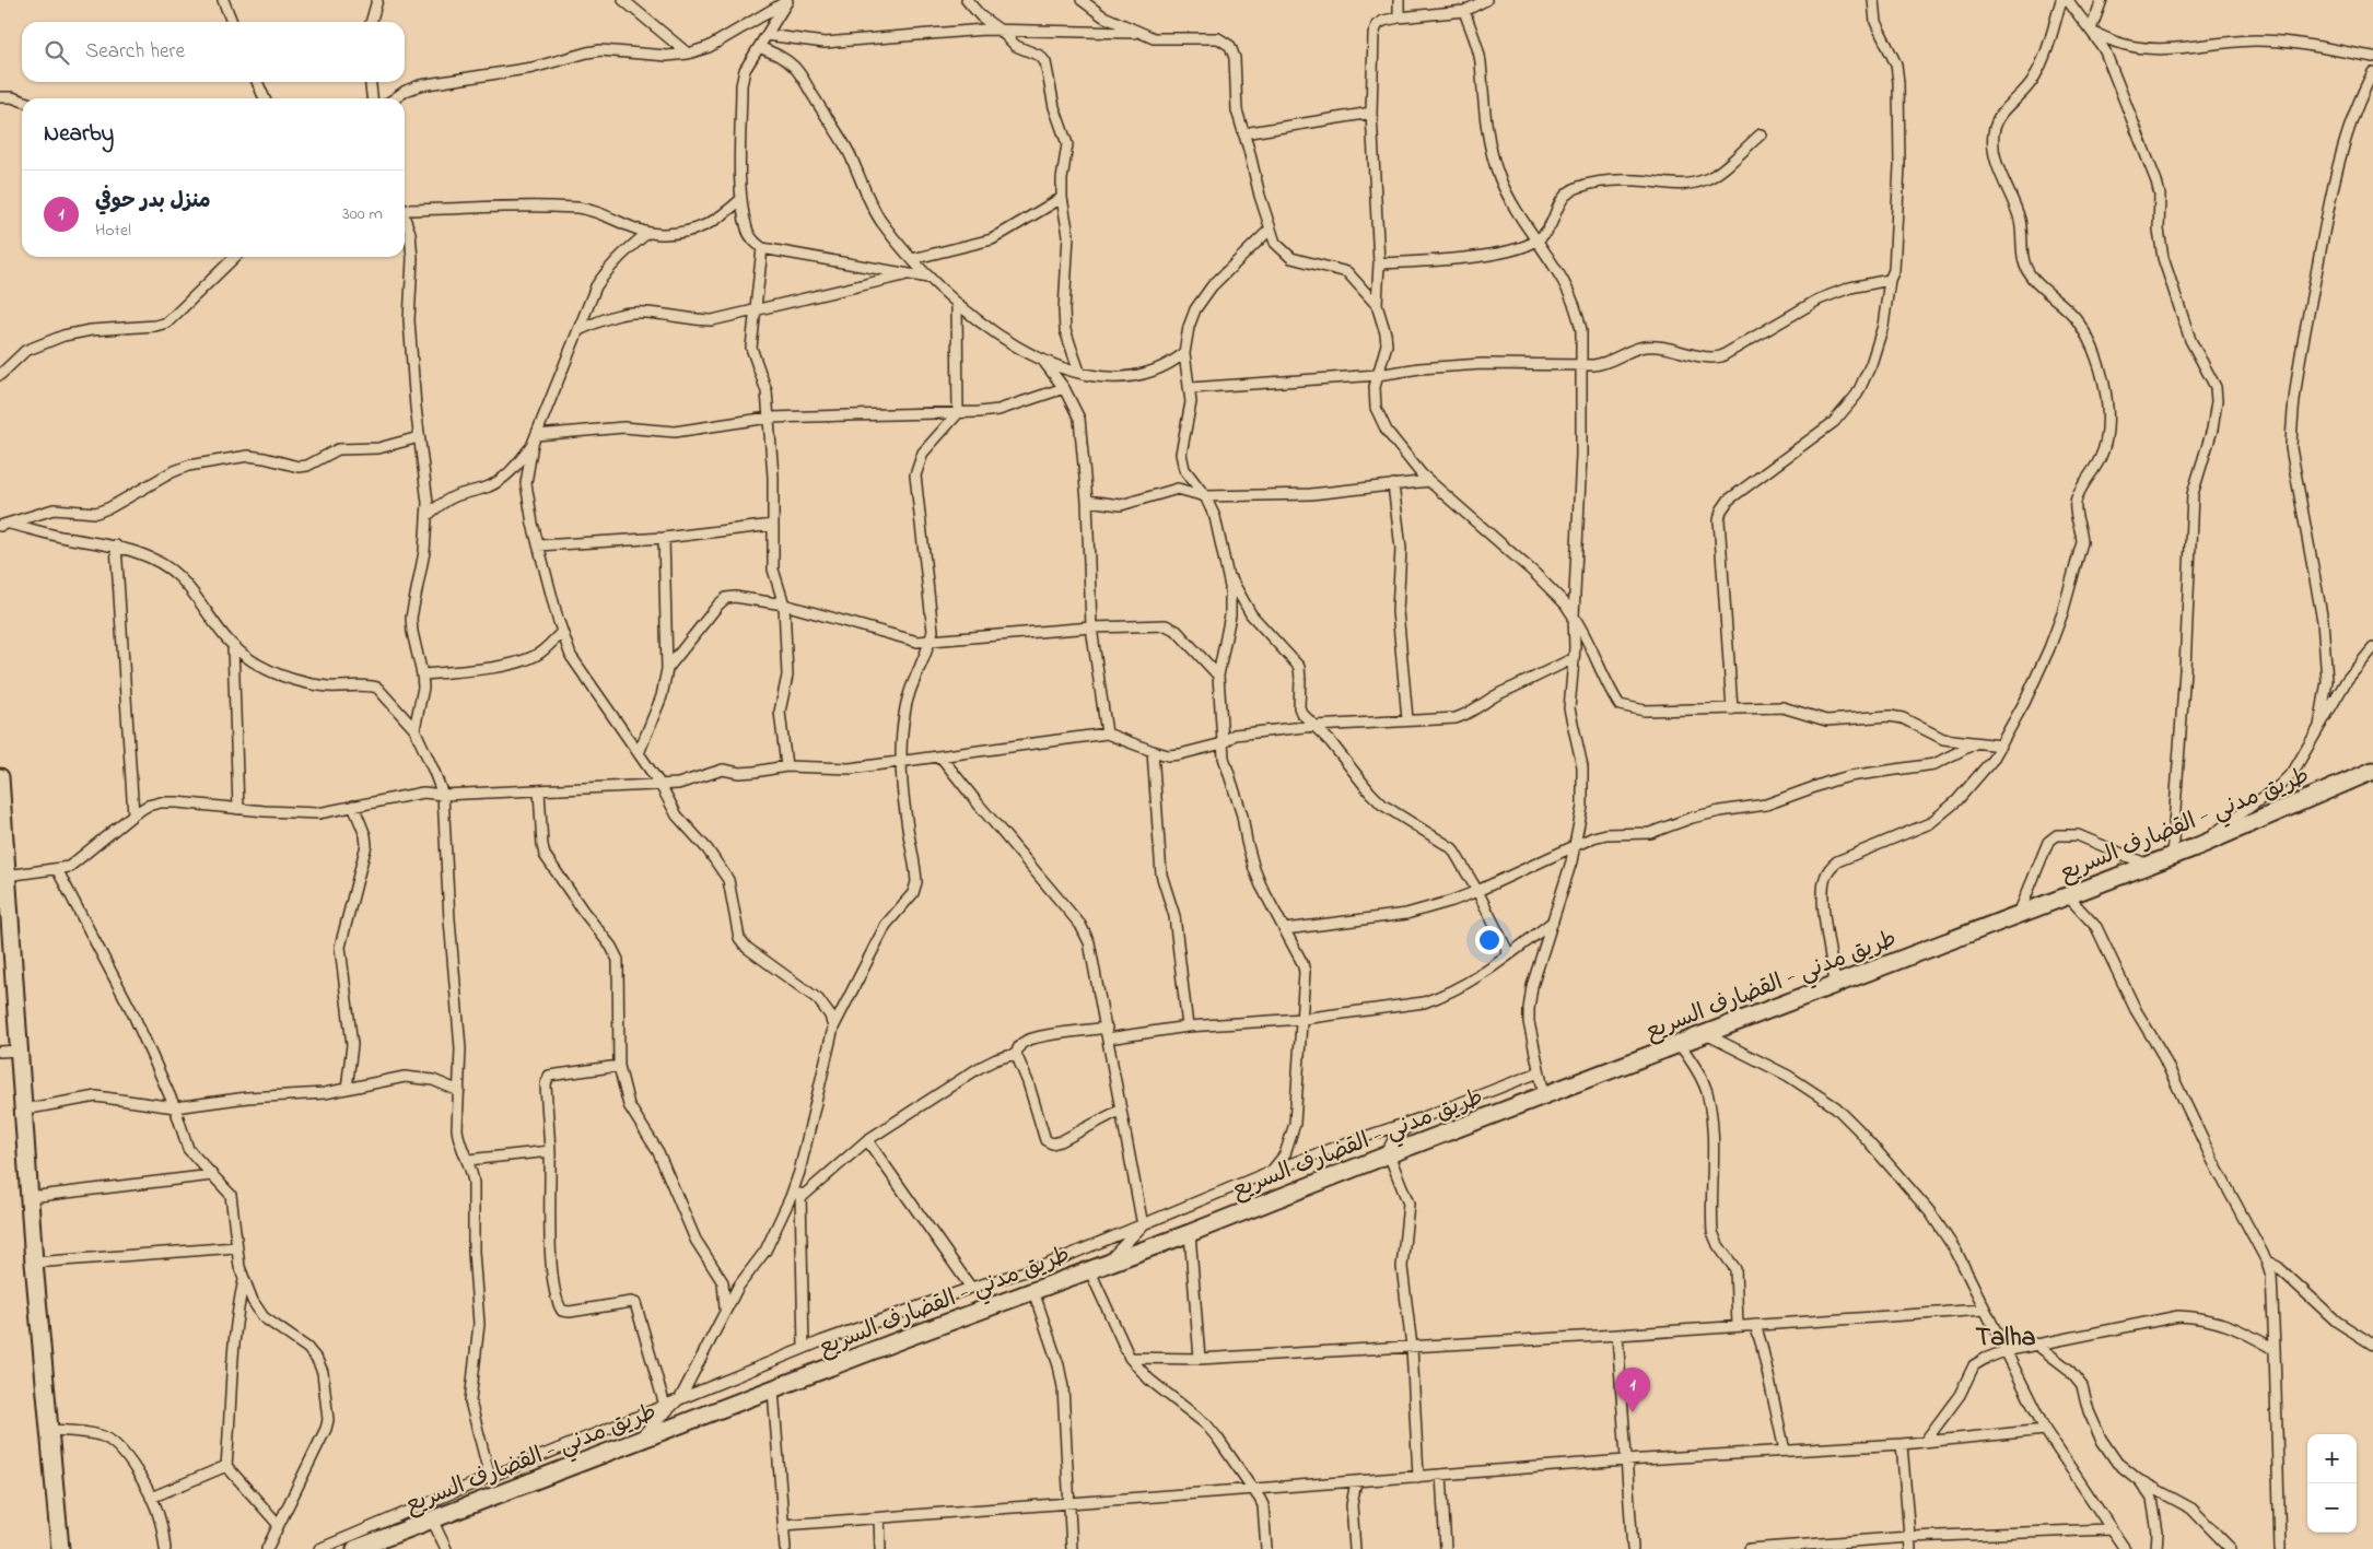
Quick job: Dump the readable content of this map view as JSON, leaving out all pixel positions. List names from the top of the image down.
{
  "streets": {
    "highway": ["طريق مدني - القضارف السريع"]
  },
  "districts": ["Talha"],
  "page": {
    "search": "Search here",
    "heading": "Nearby",
    "list": [
      {
        "mark": "1",
        "name": "منزل بدر حوفي",
        "note": "Hotel",
        "value": "300 m"
      }
    ],
    "pins": "1",
    "map_buttons": ["+", "−"]
  }
}
